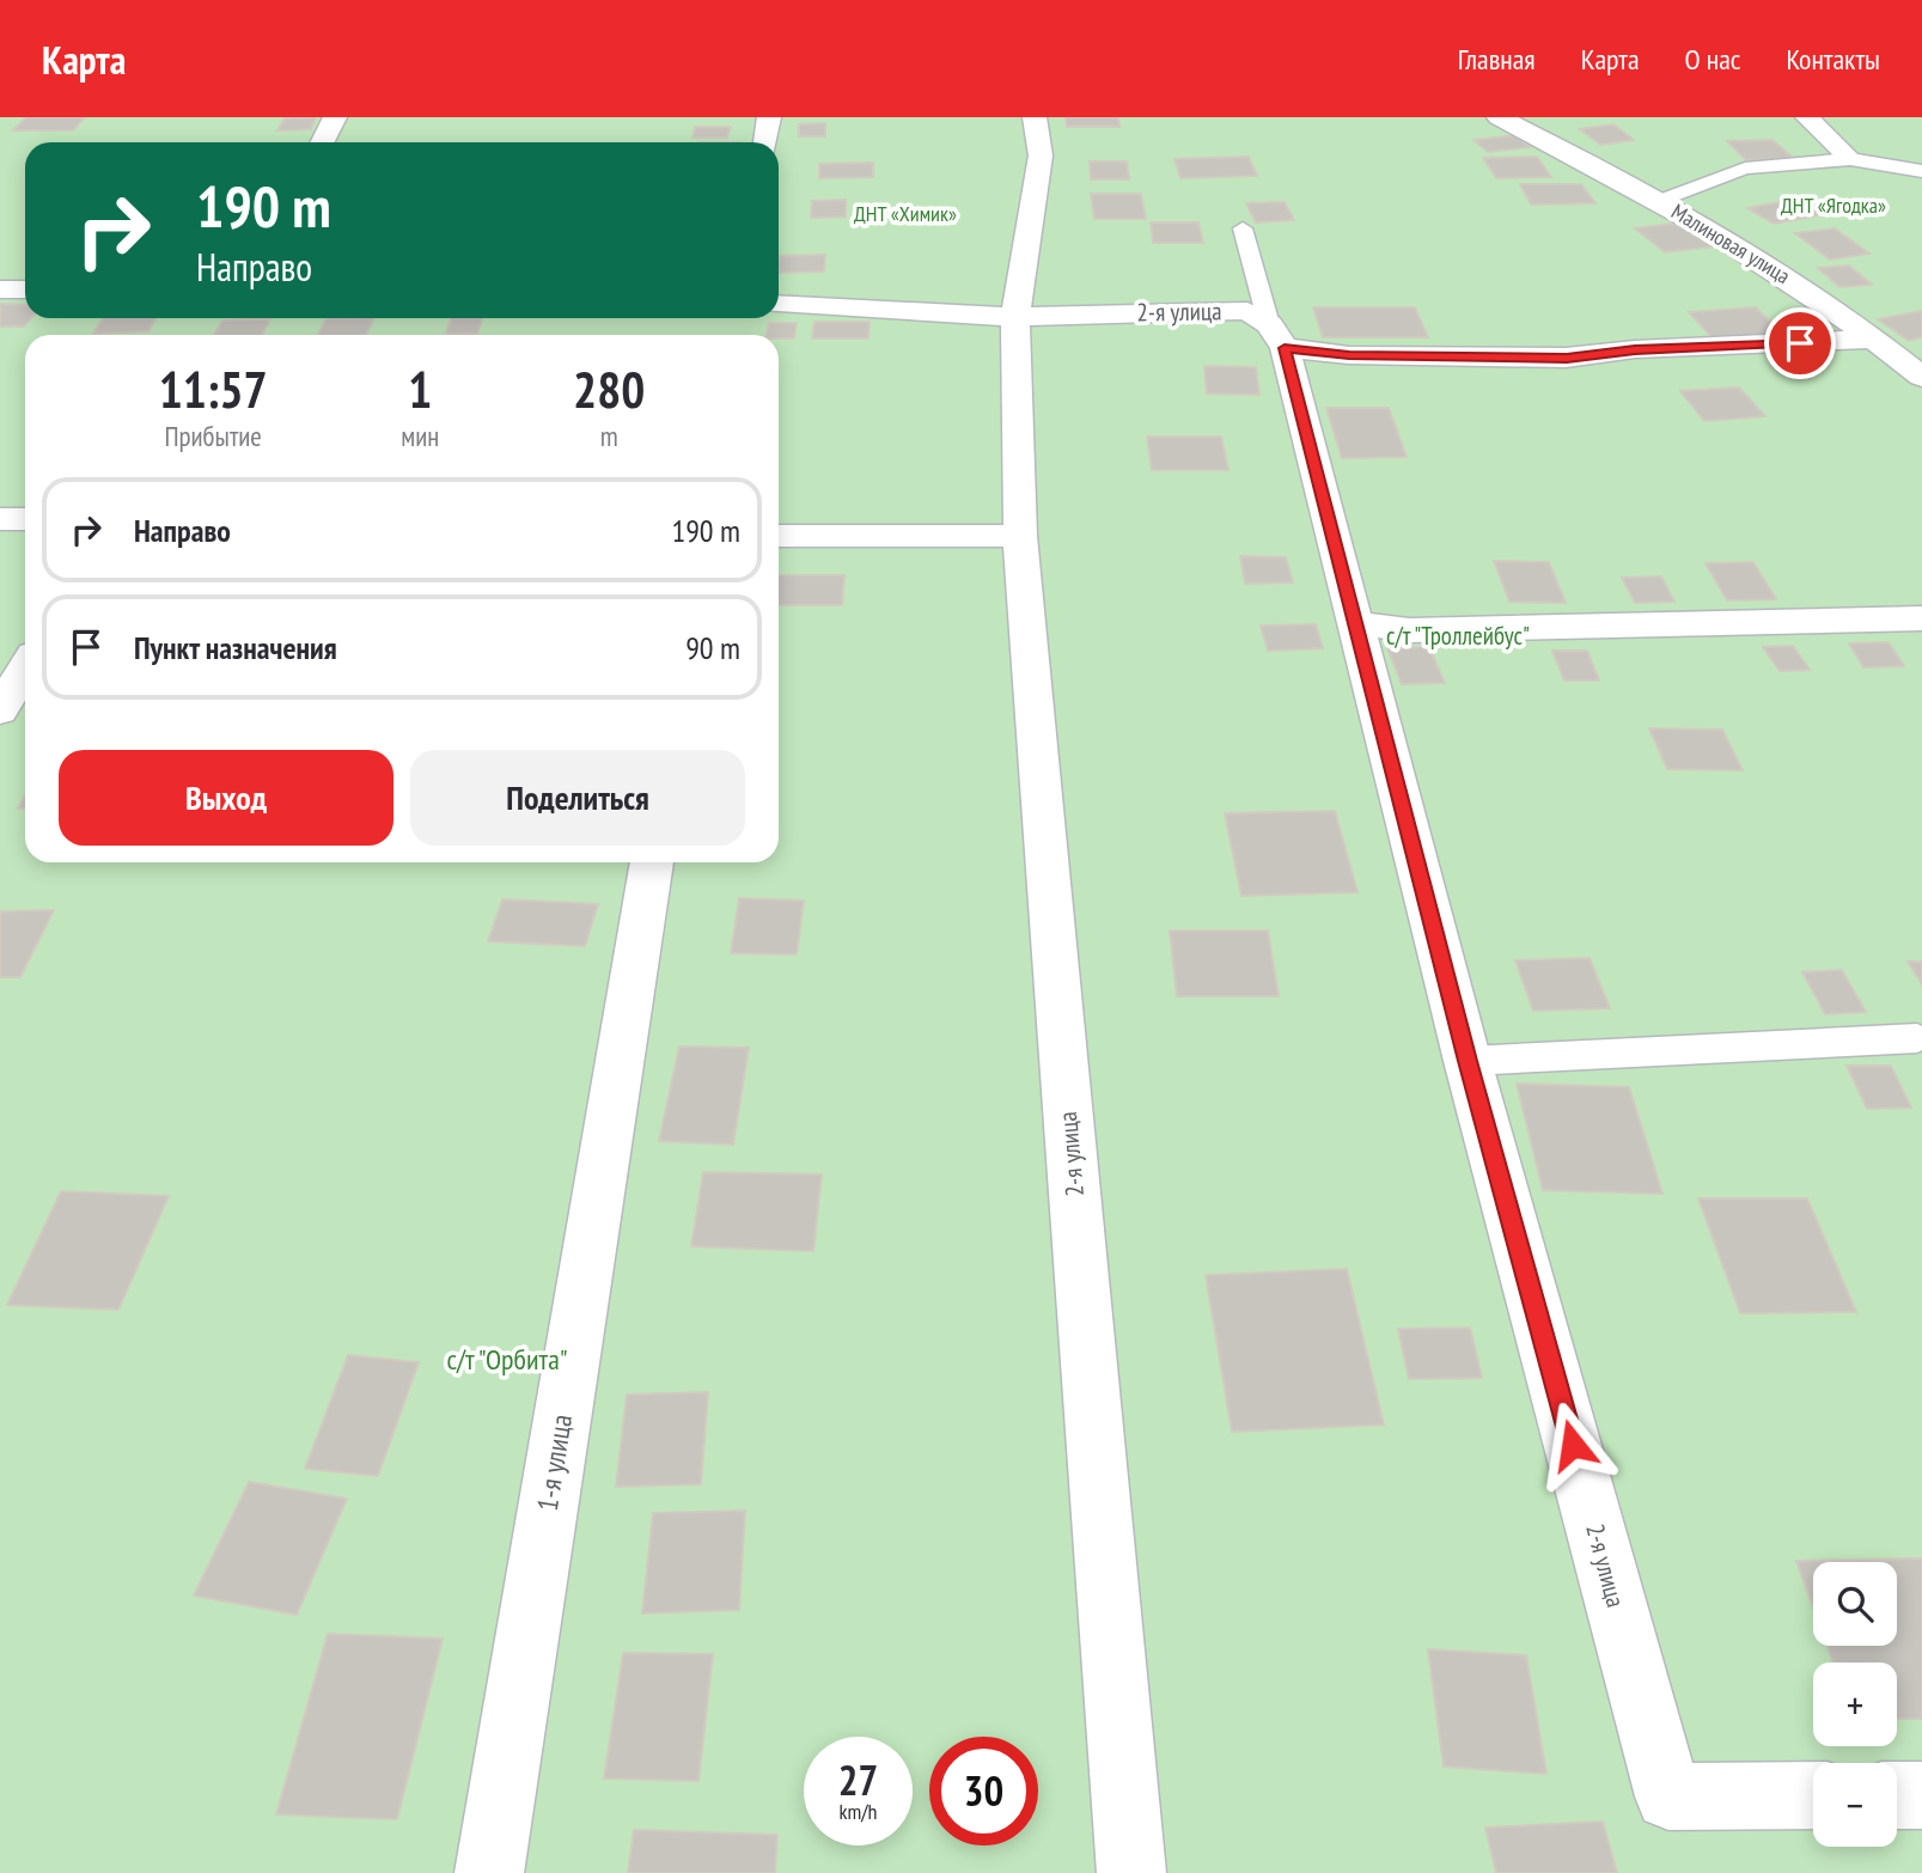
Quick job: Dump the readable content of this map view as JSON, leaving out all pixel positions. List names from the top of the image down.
{
  "streets": {
    "street": ["Малиновая улица", "2-я улица", "1-я улица"]
  },
  "parks": [
    "ДНТ «Ягодка»",
    "ДНТ «Химик»",
    "с/т \"Троллейбус\"",
    "с/т \"Орбита\""
  ],
  "page": {
    "header": "Карта",
    "nav": [
      "Главная",
      "Карта",
      "О нас",
      "Контакты"
    ],
    "turn": ["190 m", "Направо"],
    "eta": [
      "11:57",
      "Прибытие",
      "1",
      "мин",
      "280",
      "m"
    ],
    "list": [
      {
        "name": "Направо",
        "value": "190 m"
      },
      {
        "name": "Пункт назначения",
        "value": "90 m"
      }
    ],
    "buttons": ["Выход", "Поделиться"],
    "map_buttons": ["+", "−"],
    "speed": "27 km/h",
    "limit": "30"
  }
}
